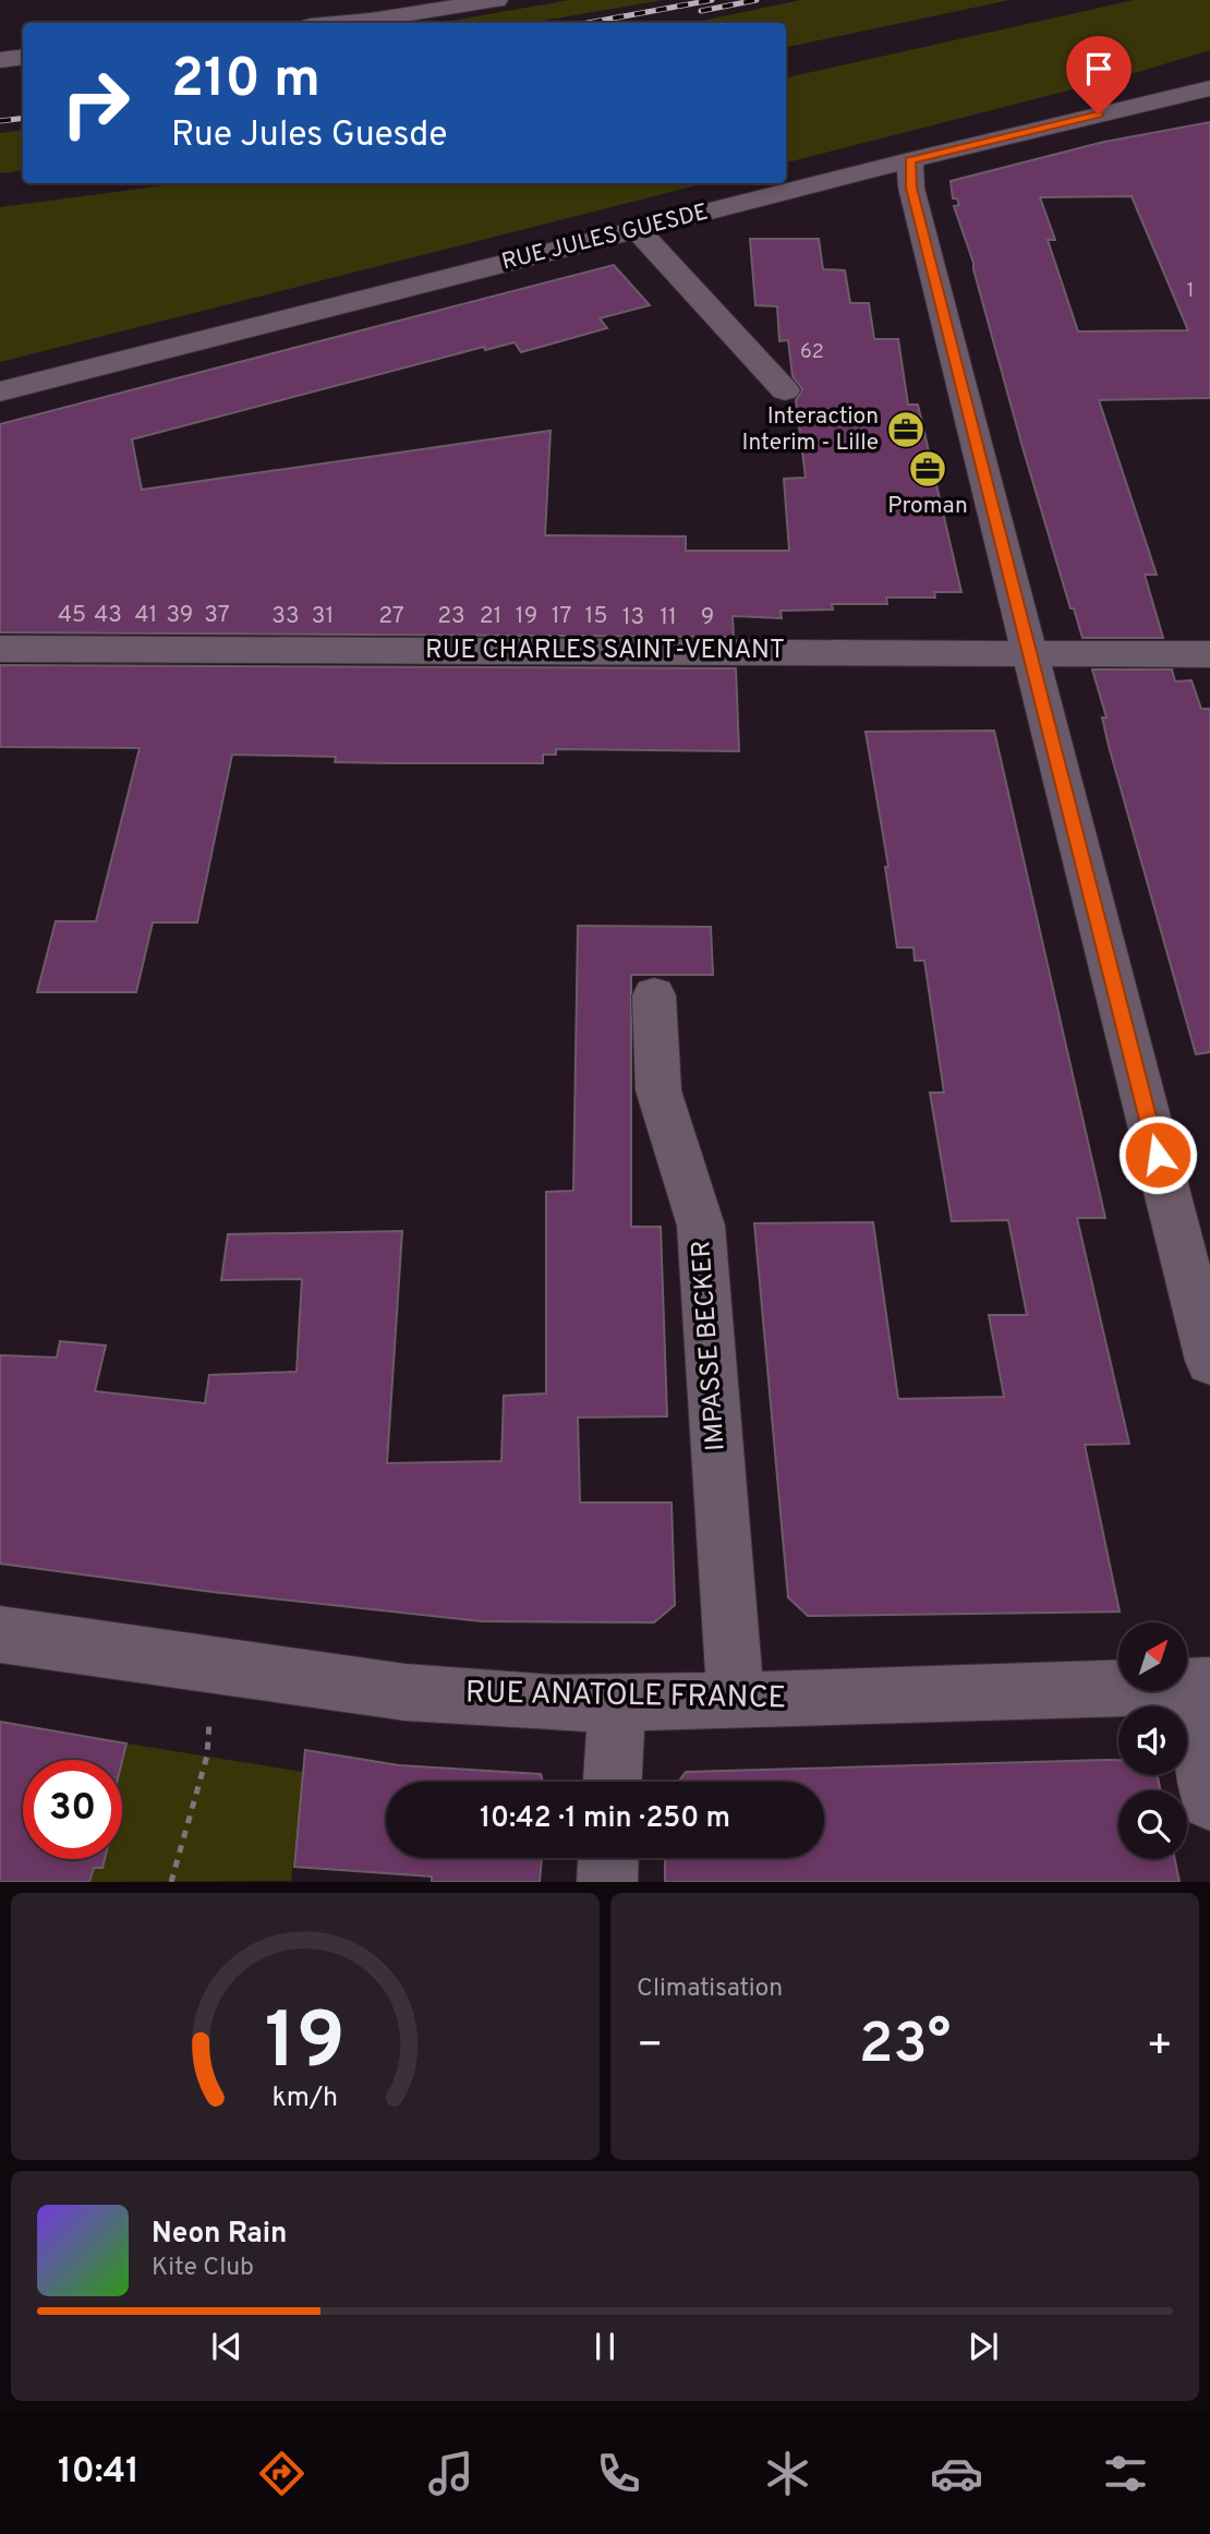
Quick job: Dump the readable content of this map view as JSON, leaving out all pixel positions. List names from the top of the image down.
{
  "streets": {
    "street": [
      "RUE JULES GUESDE",
      "RUE CHARLES SAINT-VENANT",
      "IMPASSE BECKER",
      "RUE ANATOLE FRANCE"
    ]
  },
  "crossings": [
    ["IMPASSE BECKER", "RUE ANATOLE FRANCE"]
  ],
  "places": {
    "office": ["Interaction Interim - Lille", "Proman"]
  },
  "house_numbers": [
    "1",
    "62",
    "45",
    "43",
    "41",
    "39",
    "37",
    "33",
    "31",
    "27",
    "23",
    "21",
    "19",
    "17",
    "15",
    "13",
    "11",
    "9"
  ],
  "north": "top right",
  "page": {
    "turn": ["210 m", "Rue Jules Guesde"],
    "limit": "30",
    "trip": "10:42 · 1 min · 250 m",
    "tile": "Climatisation",
    "heat": ["−", "23°", "+"],
    "song": ["Neon Rain", "Kite Club"],
    "tabs": "10:41",
    "gauge": ["19", "km/h"]
  }
}
